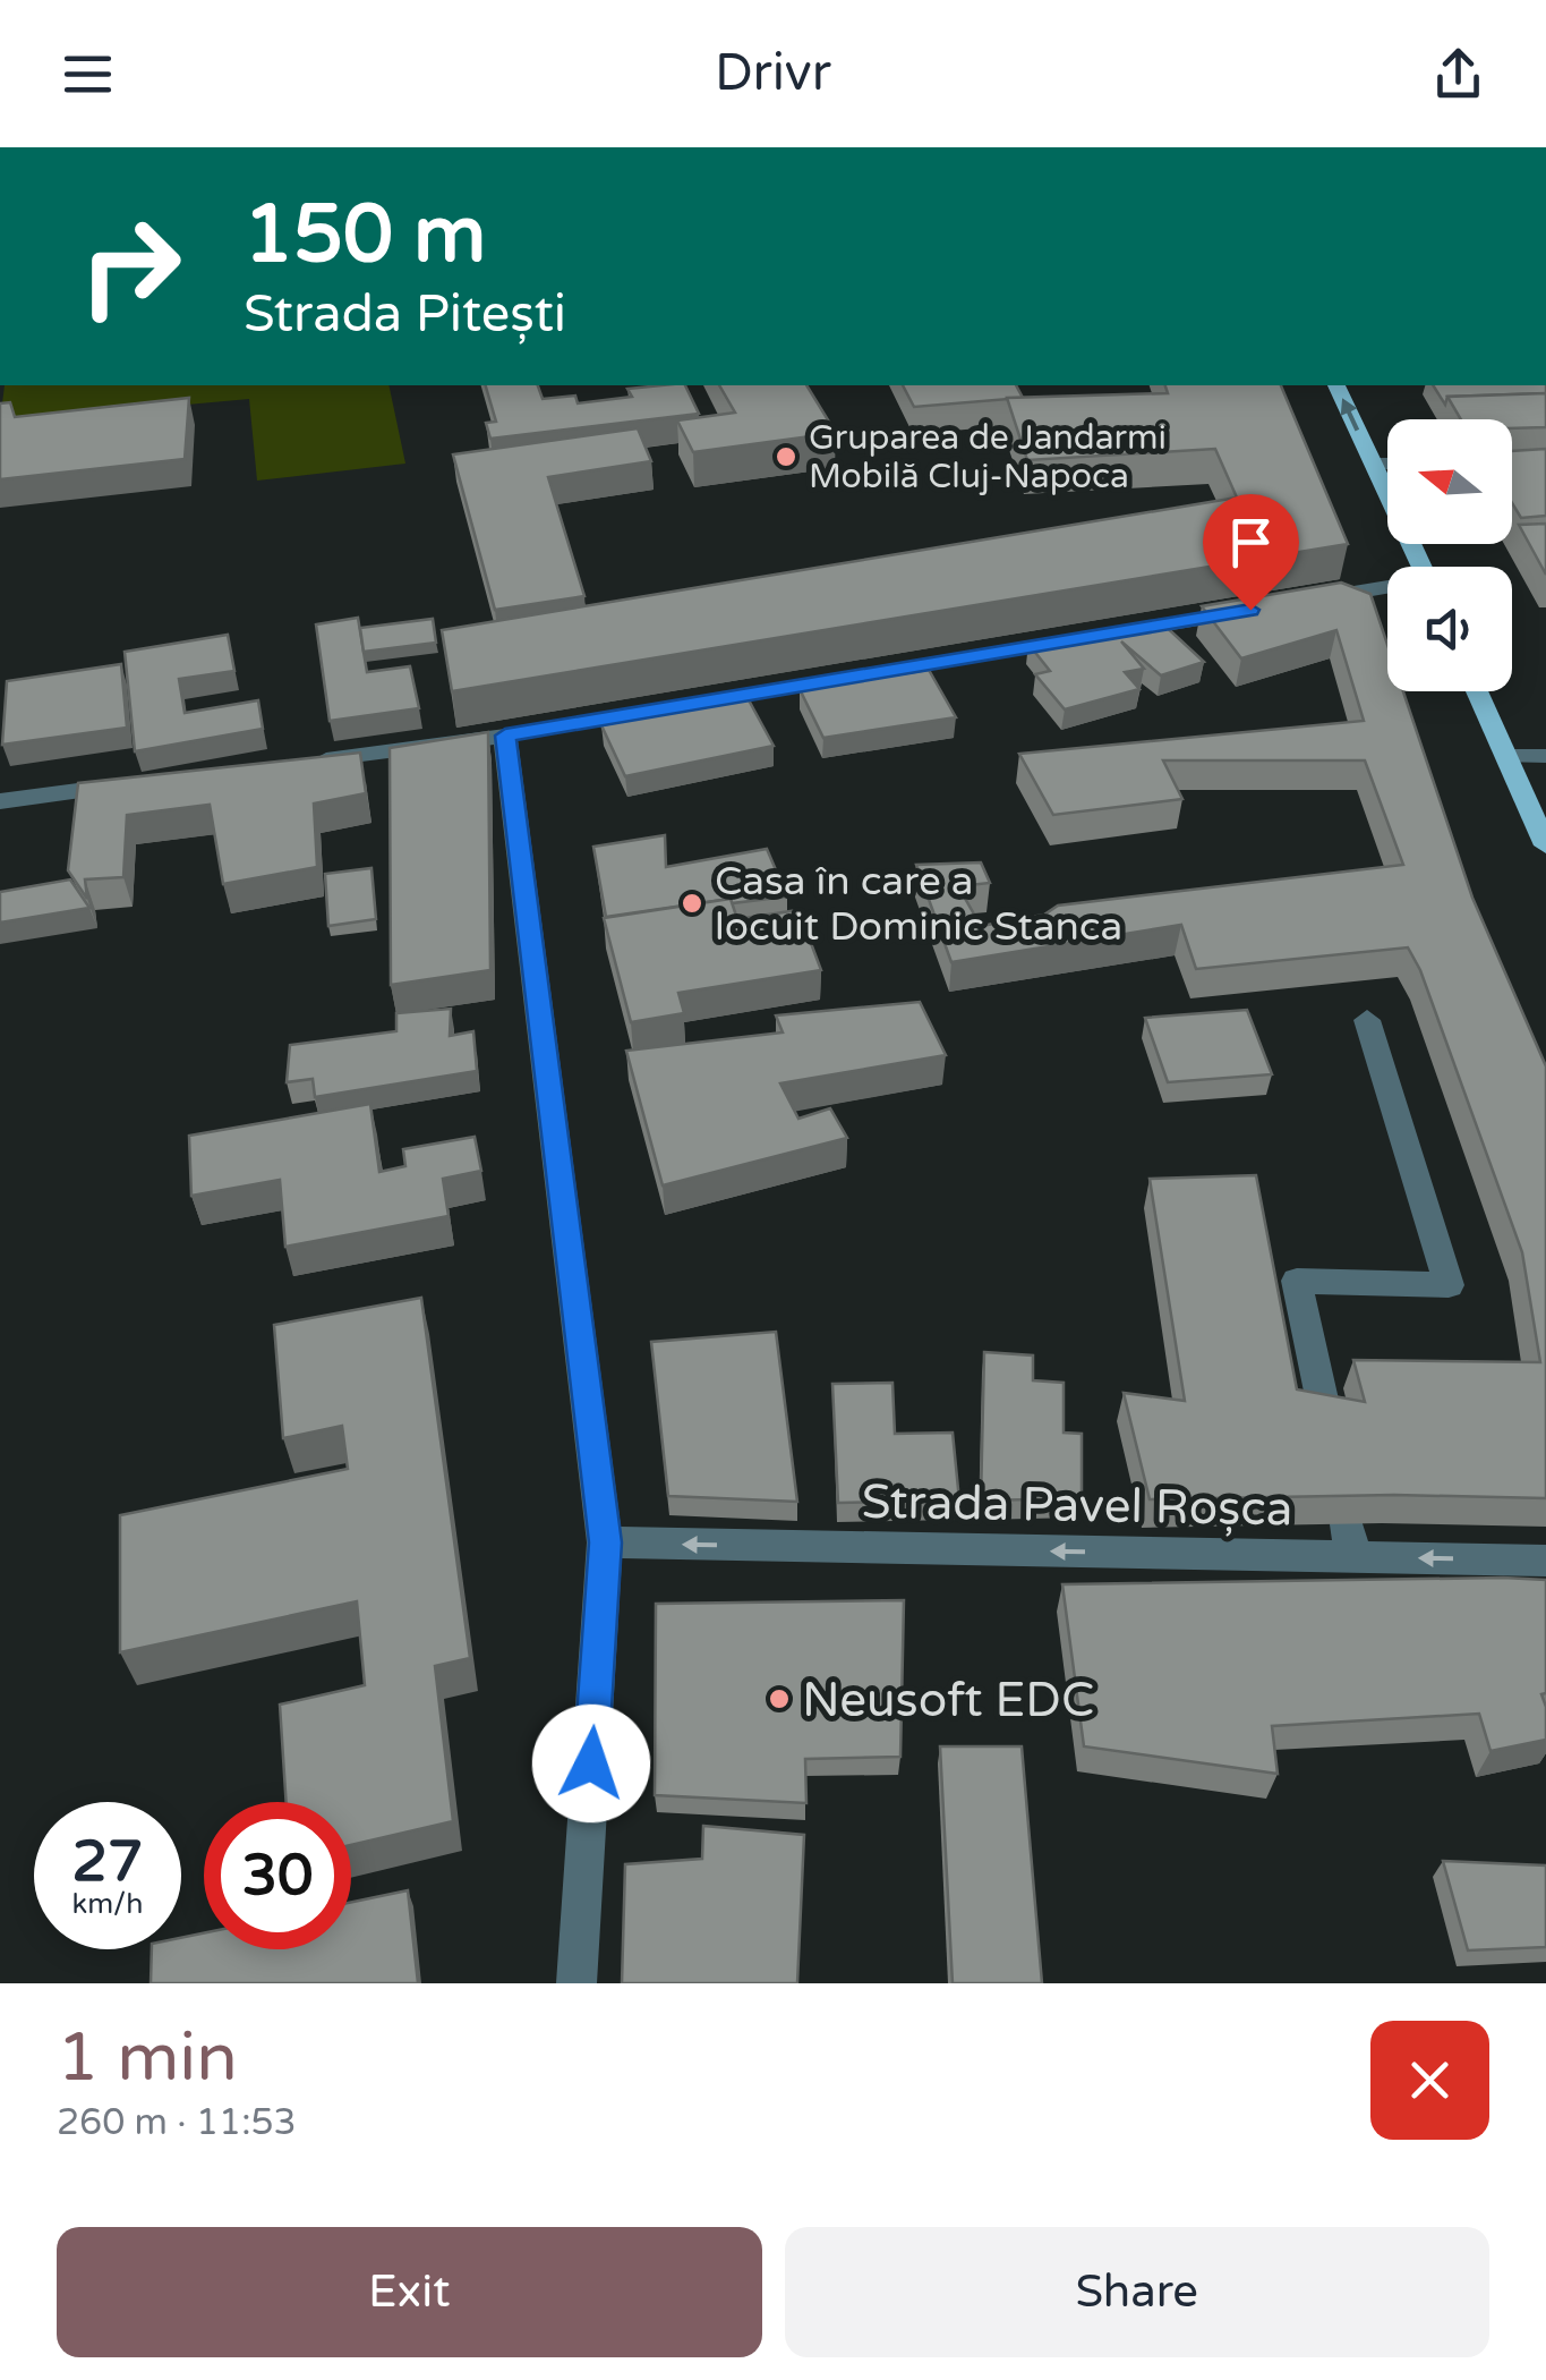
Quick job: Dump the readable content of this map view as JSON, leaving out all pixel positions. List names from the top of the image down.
{
  "streets": {
    "street": ["Strada Pavel Roșca"]
  },
  "one_way": ["Strada Pavel Roșca"],
  "places": ["Gruparea de Jandarmi Mobilă Cluj-Napoca", "Casa în care a locuit Dominic Stanca", "Neusoft EDC"],
  "north": "left",
  "page": {
    "header": "Drivr",
    "turn": ["150 m", "Strada Pitești"],
    "speed": "27 km/h",
    "limit": "30",
    "heading": ["1 min", "260 m · 11:53"],
    "buttons": ["Exit", "Share"]
  }
}
